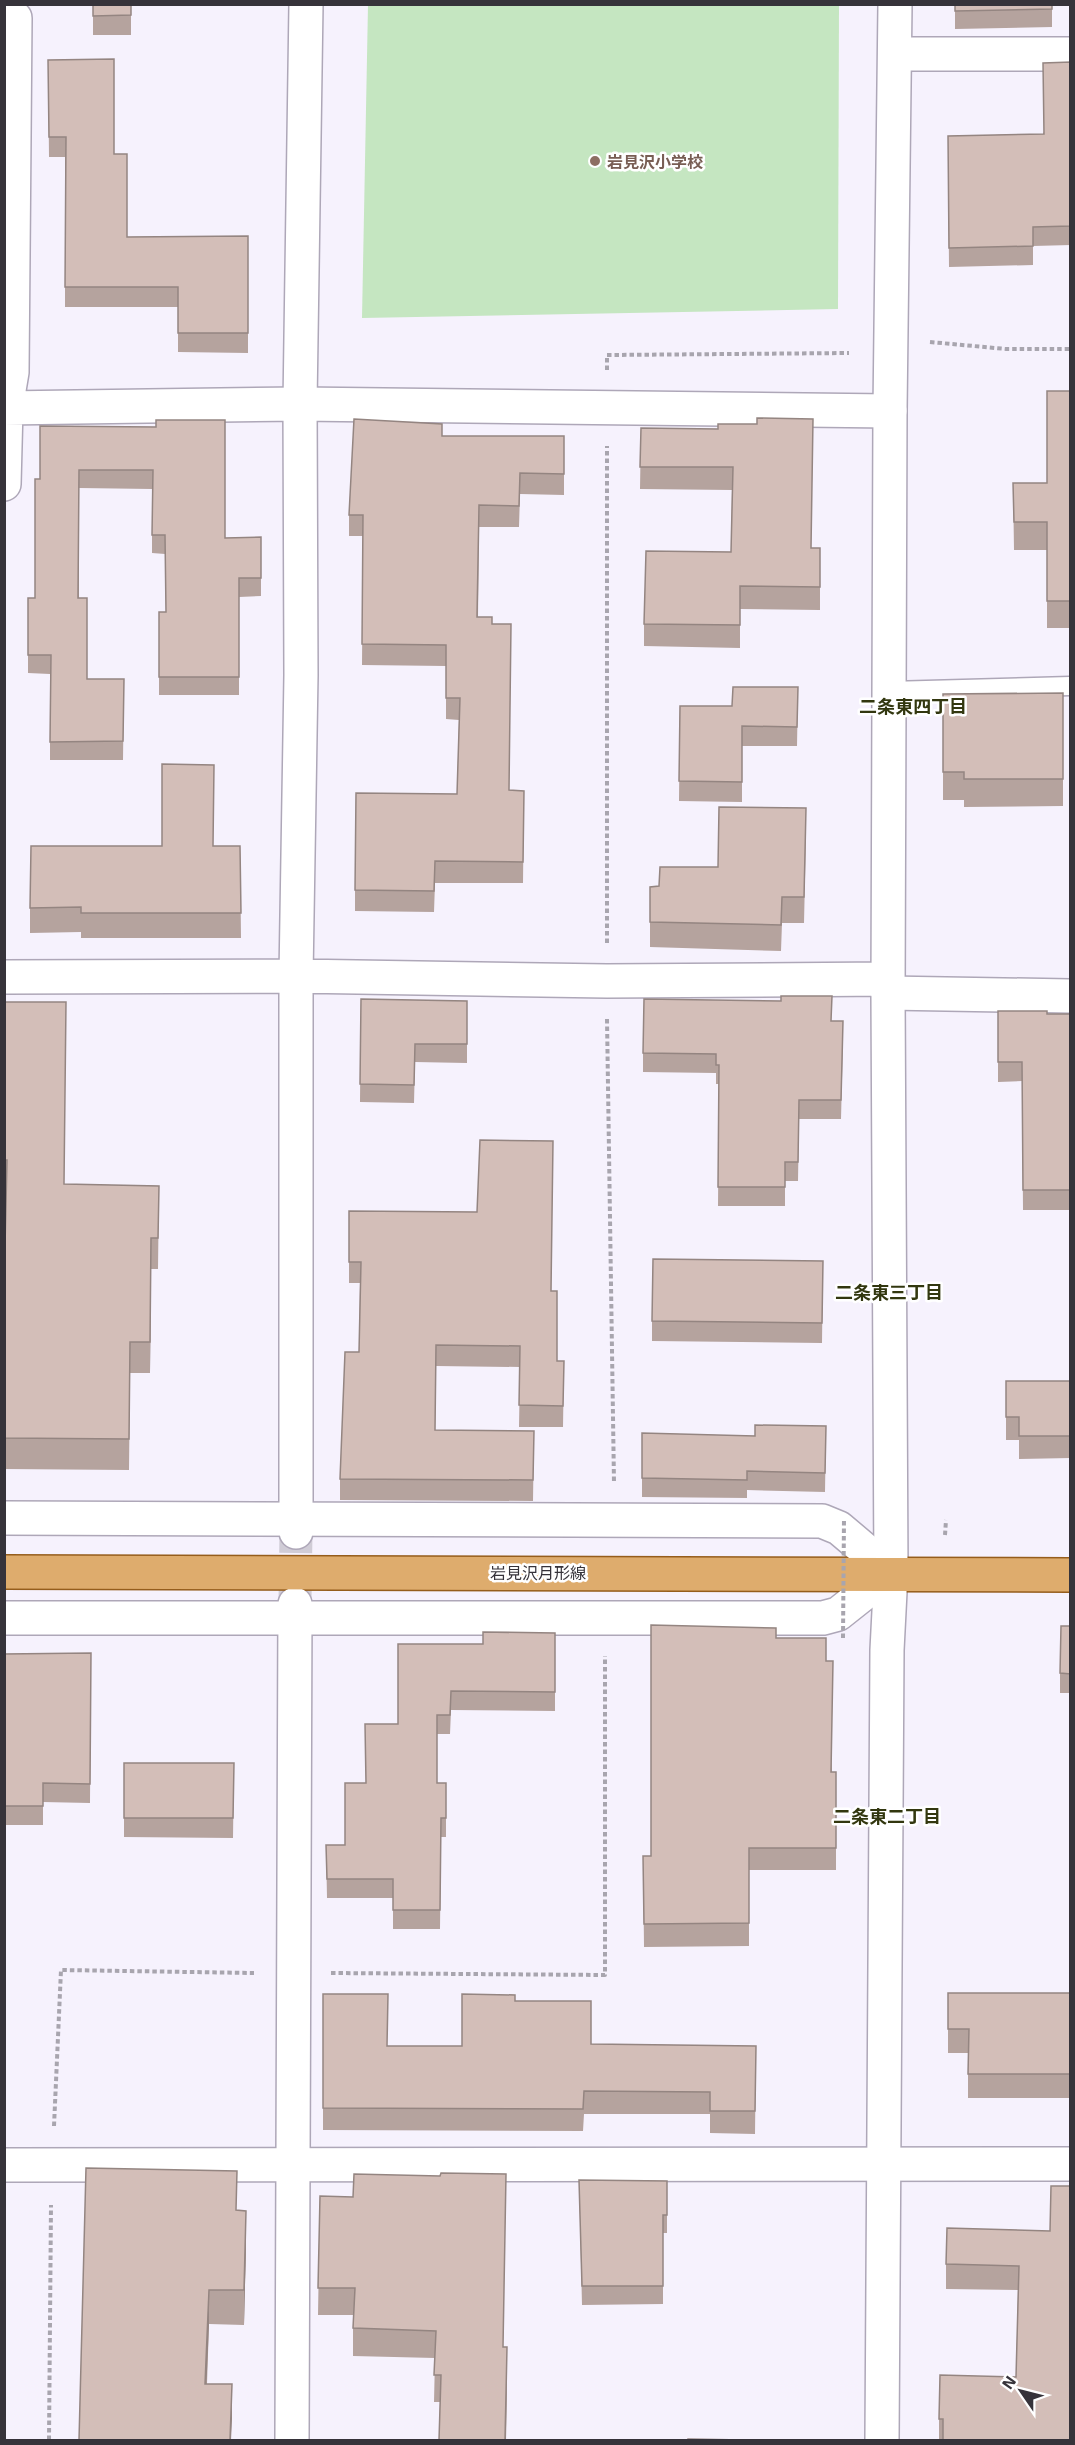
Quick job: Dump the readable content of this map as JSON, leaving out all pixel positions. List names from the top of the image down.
{
  "streets": {
    "main road": ["岩見沢月形線"]
  },
  "districts": ["二条東四丁目", "二条東三丁目", "二条東二丁目"],
  "places": ["岩見沢小学校"],
  "north": "top left"
}
